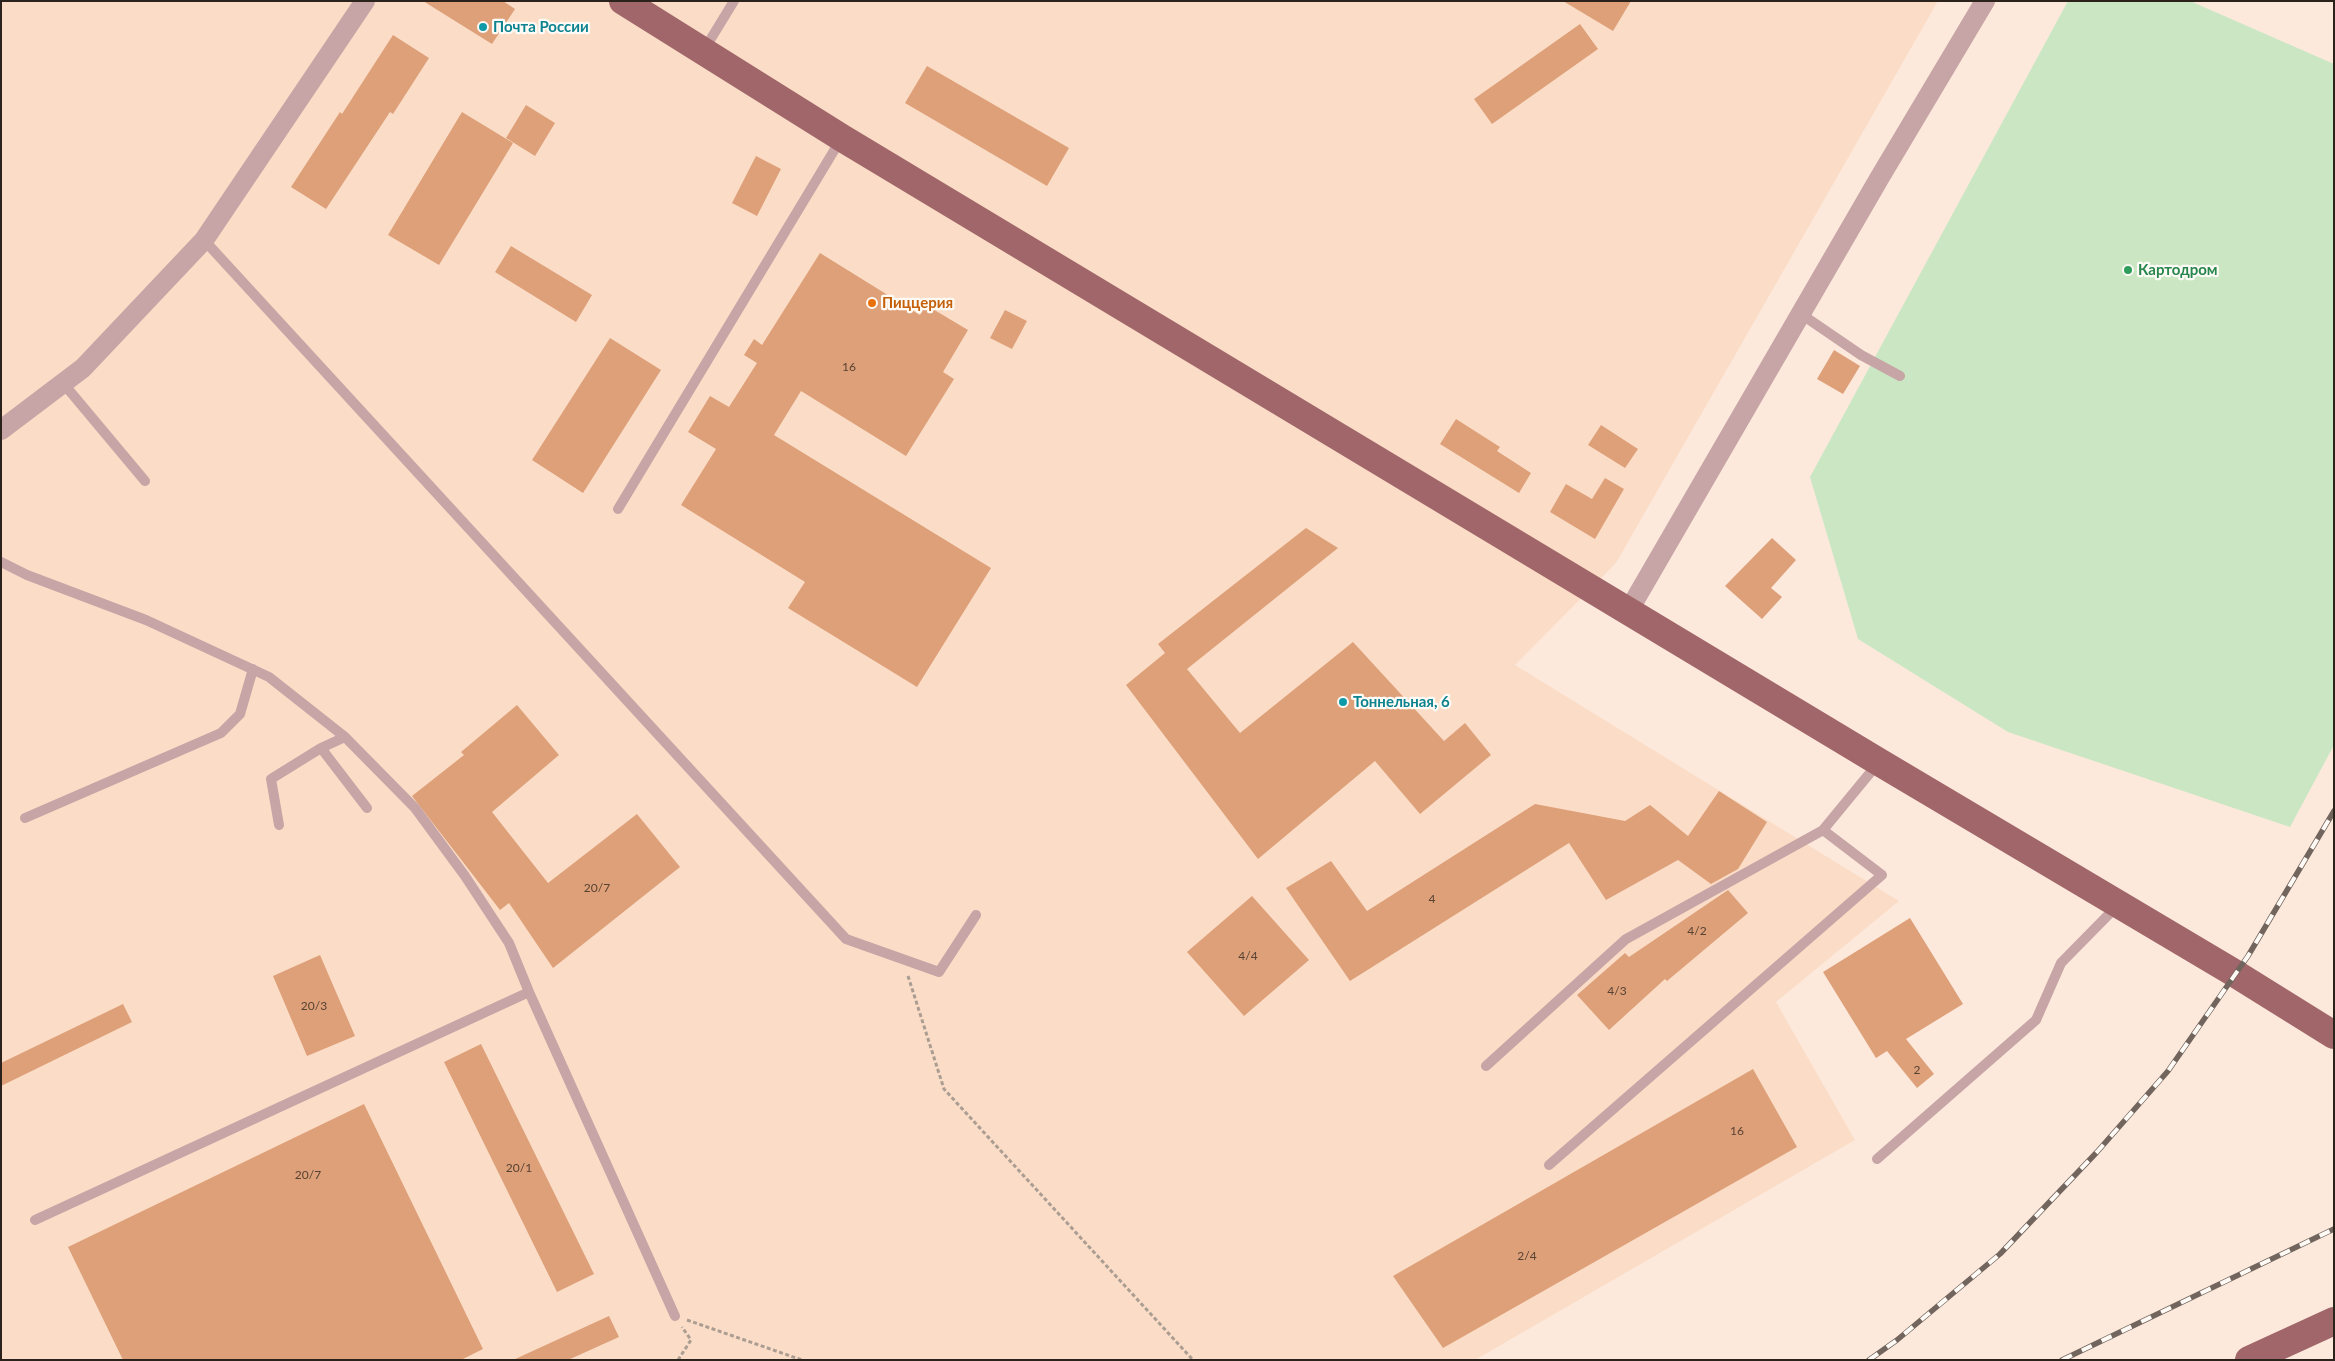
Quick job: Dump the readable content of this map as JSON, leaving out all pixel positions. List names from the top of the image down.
{
  "places": [
    "Почта России",
    "Картодром",
    "Пиццерия",
    "Тоннельная, 6"
  ],
  "house_numbers": [
    "16",
    "20/7",
    "4",
    "4/2",
    "4/4",
    "4/3",
    "20/3",
    "2",
    "16",
    "20/1",
    "20/7",
    "2/4"
  ]
}
